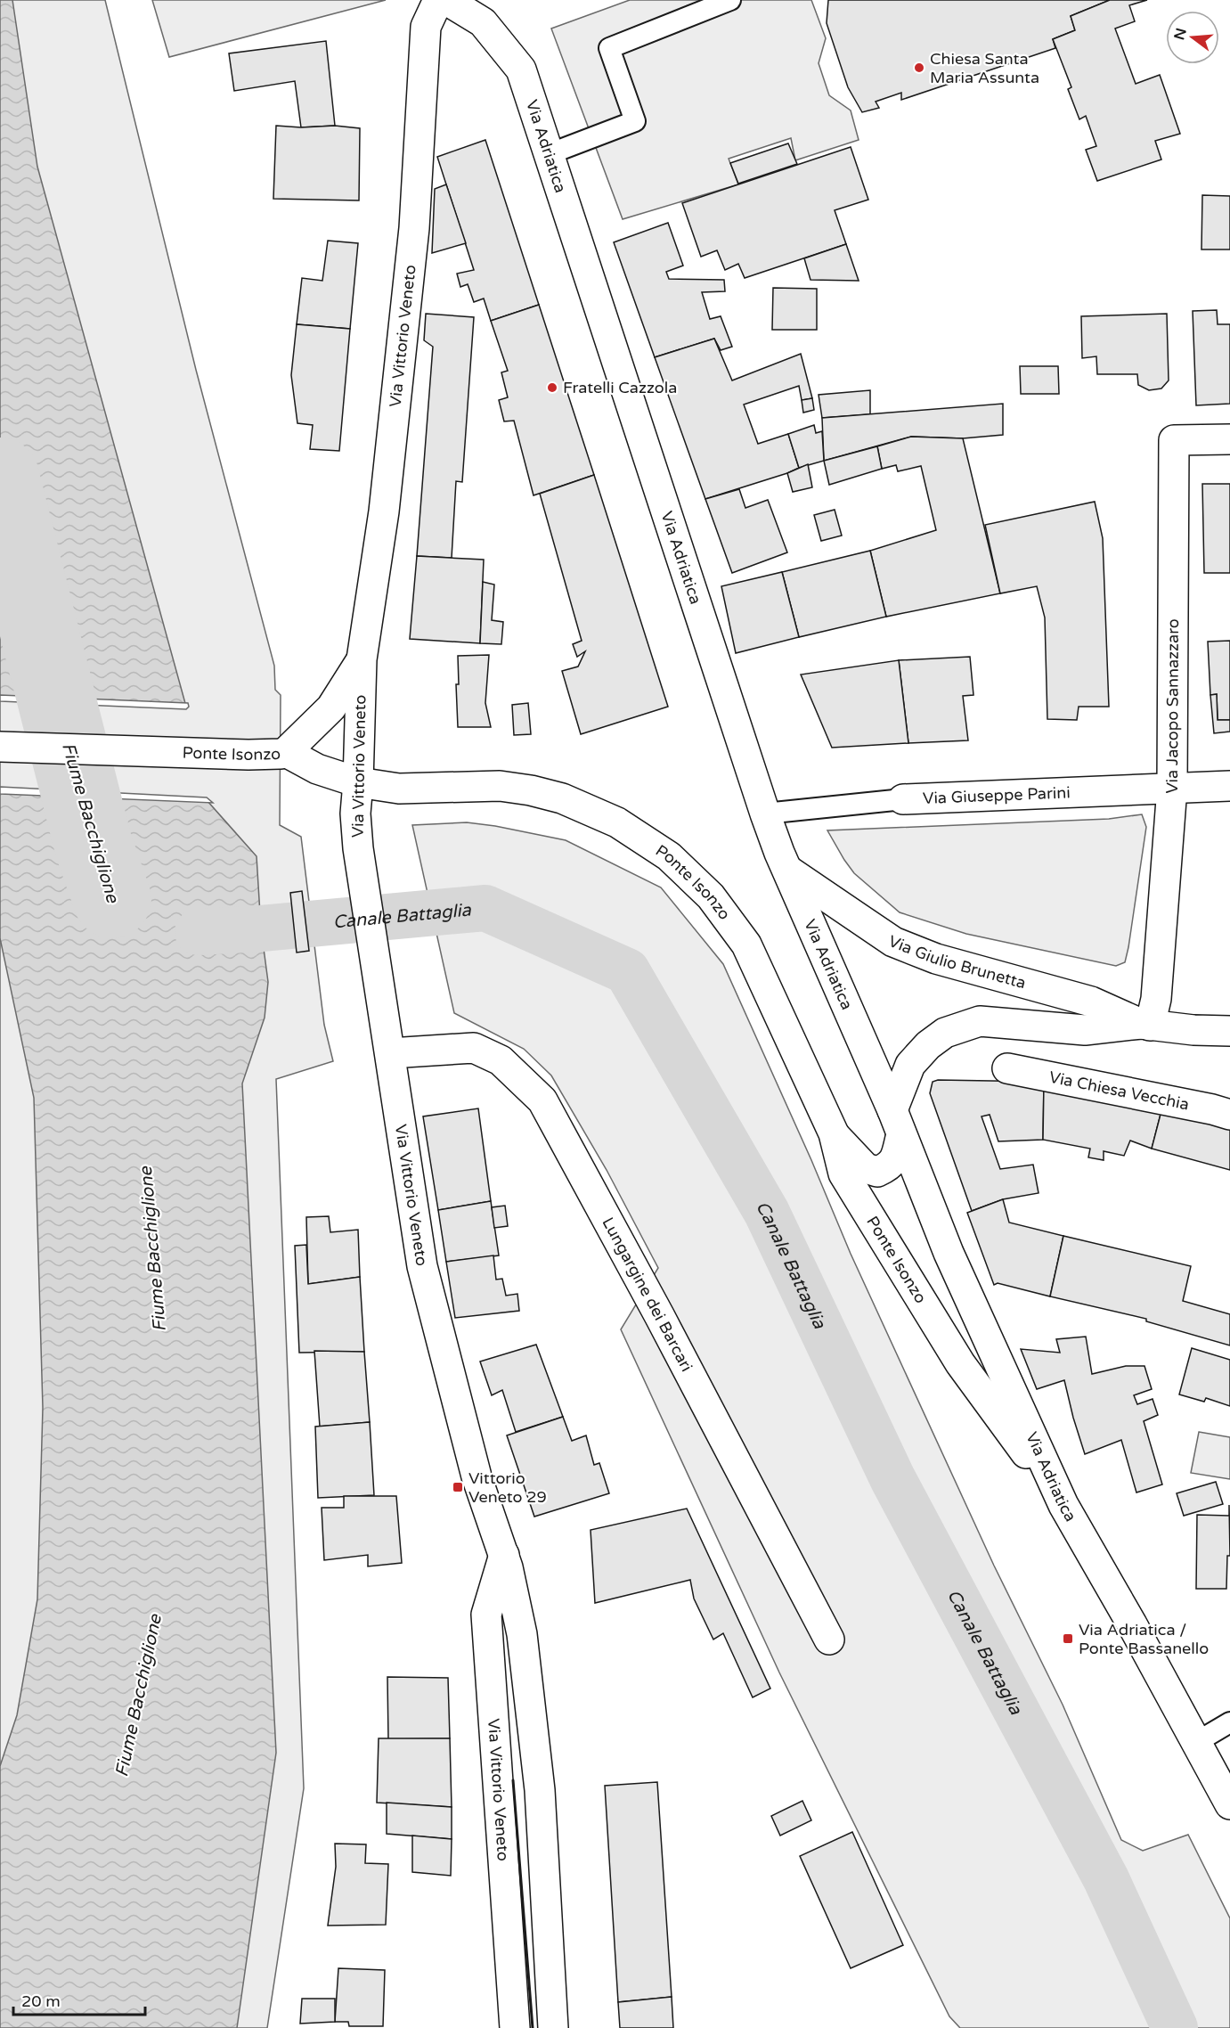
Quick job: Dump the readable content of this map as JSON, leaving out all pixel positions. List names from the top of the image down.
{
  "streets": {
    "main road": [
      "Via Adriatica",
      "Via Vittorio Veneto",
      "Via Jacopo Sannazzaro",
      "Ponte Isonzo",
      "Via Giuseppe Parini",
      "Via Giulio Brunetta",
      "Via Chiesa Vecchia",
      "Lungargine dei Barcari"
    ]
  },
  "crossings": [
    ["Via Adriatica", "Ponte Isonzo"],
    ["Via Adriatica", "Via Giuseppe Parini"],
    ["Via Adriatica", "Via Giulio Brunetta"],
    ["Via Vittorio Veneto", "Ponte Isonzo"],
    ["Via Vittorio Veneto", "Lungargine dei Barcari"],
    ["Via Jacopo Sannazzaro", "Via Giuseppe Parini"],
    ["Via Jacopo Sannazzaro", "Via Giulio Brunetta"]
  ],
  "water": ["Fiume Bacchiglione", "Canale Battaglia"],
  "places": {
    "other": ["Chiesa Santa Maria Assunta", "Fratelli Cazzola"],
    "transit": ["Vittorio Veneto 29", "Via Adriatica / Ponte Bassanello"]
  },
  "scale_bar": "20 m",
  "north": "left"
}
